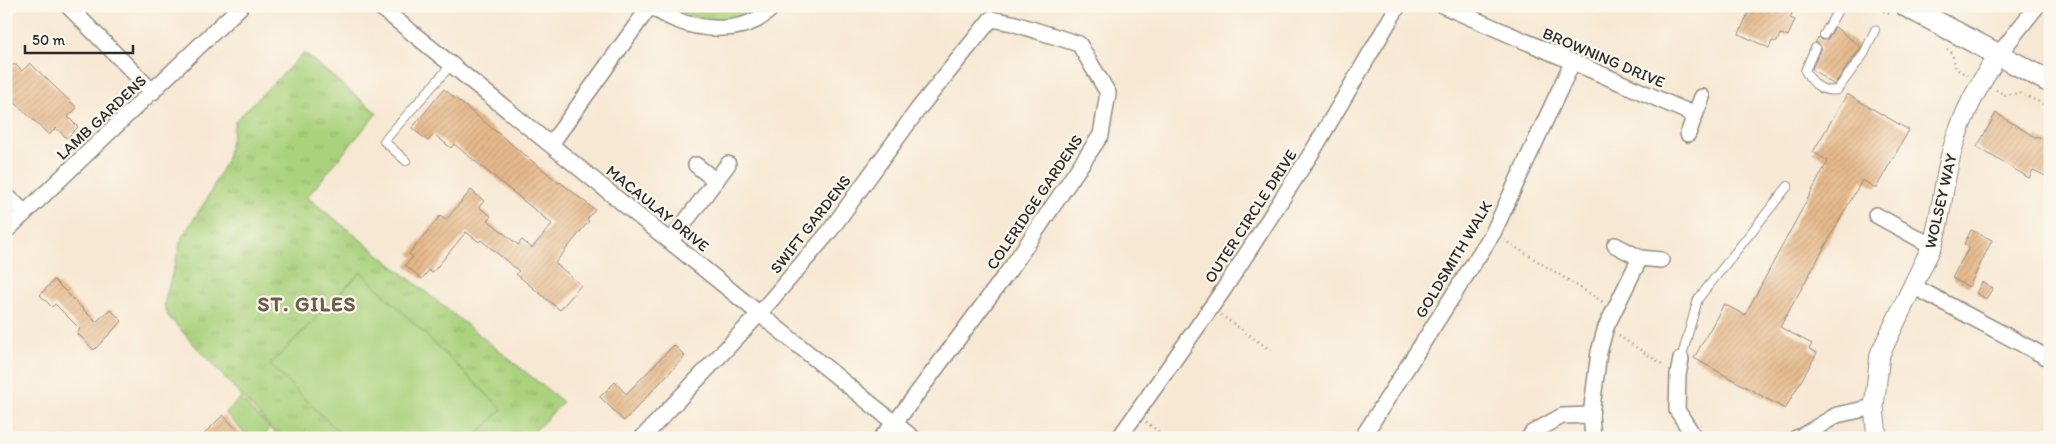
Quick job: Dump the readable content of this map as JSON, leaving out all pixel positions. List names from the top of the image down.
{
  "streets": {
    "street": [
      "BROWNING DRIVE",
      "LAMB GARDENS",
      "WOLSEY WAY",
      "COLERIDGE GARDENS",
      "MACAULAY DRIVE",
      "OUTER CIRCLE DRIVE",
      "SWIFT GARDENS",
      "GOLDSMITH WALK"
    ]
  },
  "crossings": [
    ["BROWNING DRIVE", "GOLDSMITH WALK"],
    ["COLERIDGE GARDENS", "MACAULAY DRIVE"],
    ["COLERIDGE GARDENS", "SWIFT GARDENS"],
    ["MACAULAY DRIVE", "SWIFT GARDENS"]
  ],
  "districts": ["ST. GILES"],
  "scale_bar": "50 m"
}
